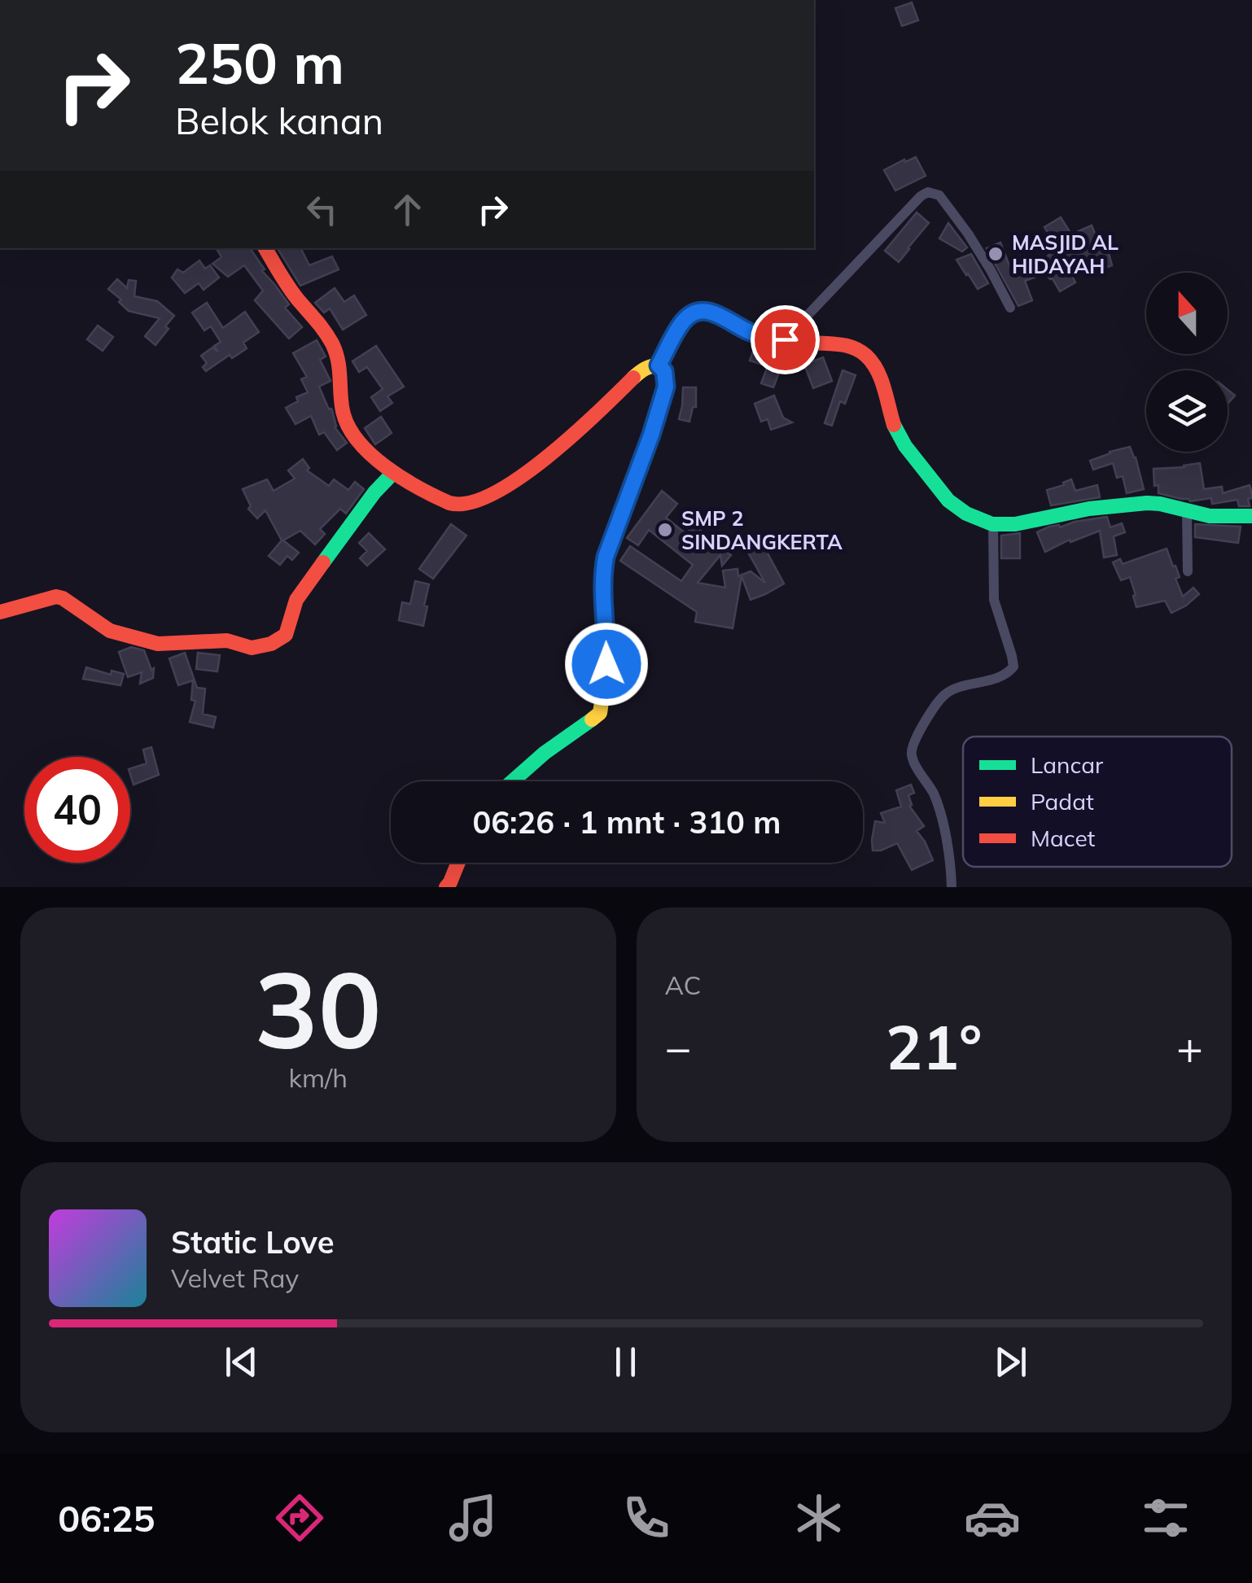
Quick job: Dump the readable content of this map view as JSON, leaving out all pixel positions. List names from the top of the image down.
{
  "places": ["MASJID AL HIDAYAH", "SMP 2 SINDANGKERTA"],
  "legend": ["Lancar", "Padat", "Macet"],
  "north": "top",
  "page": {
    "turn": ["250 m", "Belok kanan"],
    "limit": "40",
    "trip": "06:26 · 1 mnt · 310 m",
    "tile": [
      ["30", "km/h"],
      "AC"
    ],
    "heat": ["−", "21°", "+"],
    "song": ["Static Love", "Velvet Ray"],
    "tabs": "06:25"
  }
}
